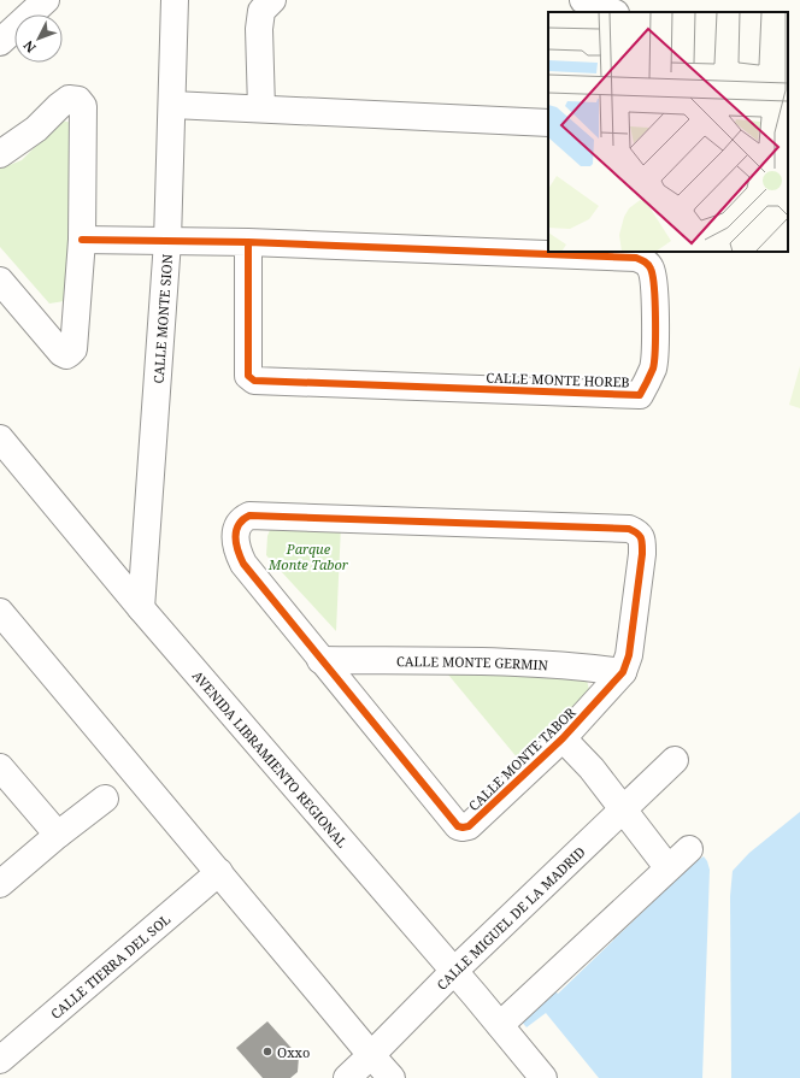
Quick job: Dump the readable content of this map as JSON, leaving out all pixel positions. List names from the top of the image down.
{
  "streets": {
    "street": [
      "CALLE MONTE SION",
      "CALLE MONTE HOREB",
      "CALLE MONTE GERMIN",
      "AVENIDA LIBRAMIENTO REGIONAL",
      "CALLE MONTE TABOR",
      "CALLE MIGUEL DE LA MADRID",
      "CALLE TIERRA DEL SOL"
    ]
  },
  "crossings": [
    ["CALLE MONTE SION", "CALLE MONTE HOREB"],
    ["CALLE MONTE SION", "AVENIDA LIBRAMIENTO REGIONAL"],
    ["CALLE MONTE GERMIN", "CALLE MONTE TABOR"],
    ["AVENIDA LIBRAMIENTO REGIONAL", "CALLE MIGUEL DE LA MADRID"]
  ],
  "parks": ["Parque Monte Tabor"],
  "places": ["Oxxo"],
  "north": "bottom left"
}
